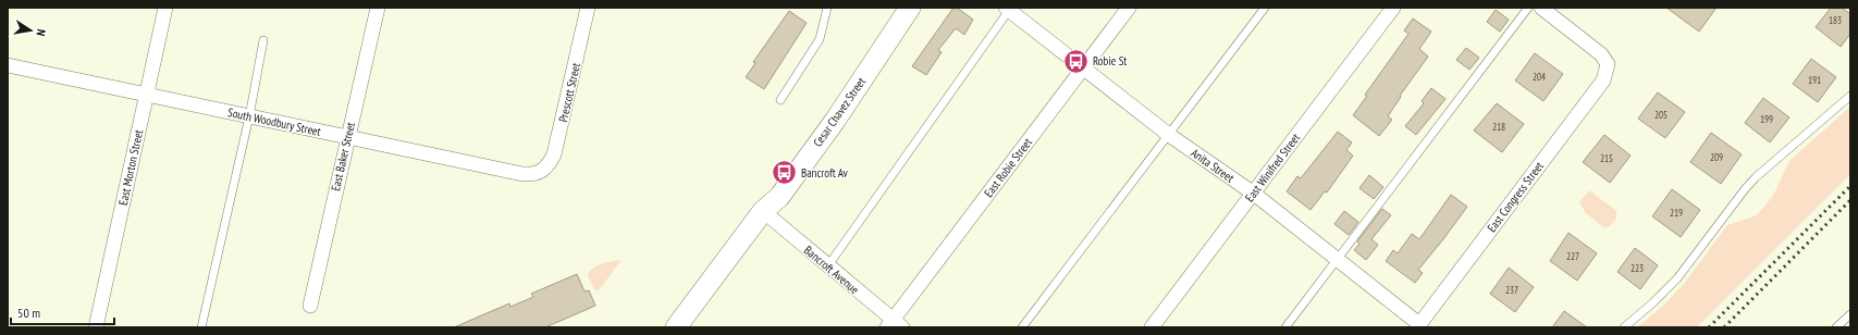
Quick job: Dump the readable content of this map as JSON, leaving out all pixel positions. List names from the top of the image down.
{
  "streets": {
    "main road": ["Cesar Chavez Street"],
    "street": [
      "Prescott Street",
      "South Woodbury Street",
      "East Baker Street",
      "Anita Street",
      "East Morton Street",
      "East Robie Street",
      "East Winifred Street",
      "East Congress Street",
      "Bancroft Avenue"
    ]
  },
  "crossings": [
    ["Prescott Street", "South Woodbury Street"],
    ["Cesar Chavez Street", "Bancroft Avenue"],
    ["South Woodbury Street", "East Baker Street"],
    ["South Woodbury Street", "East Morton Street"],
    ["Anita Street", "East Robie Street"],
    ["Anita Street", "East Winifred Street"],
    ["Anita Street", "East Congress Street"],
    ["East Robie Street", "Bancroft Avenue"]
  ],
  "places": {
    "bus stop": ["Robie St", "Bancroft Av"]
  },
  "house_numbers": [
    "183",
    "204",
    "191",
    "205",
    "199",
    "218",
    "209",
    "215",
    "219",
    "227",
    "223",
    "237"
  ],
  "scale_bar": "50 m",
  "north": "right"
}
